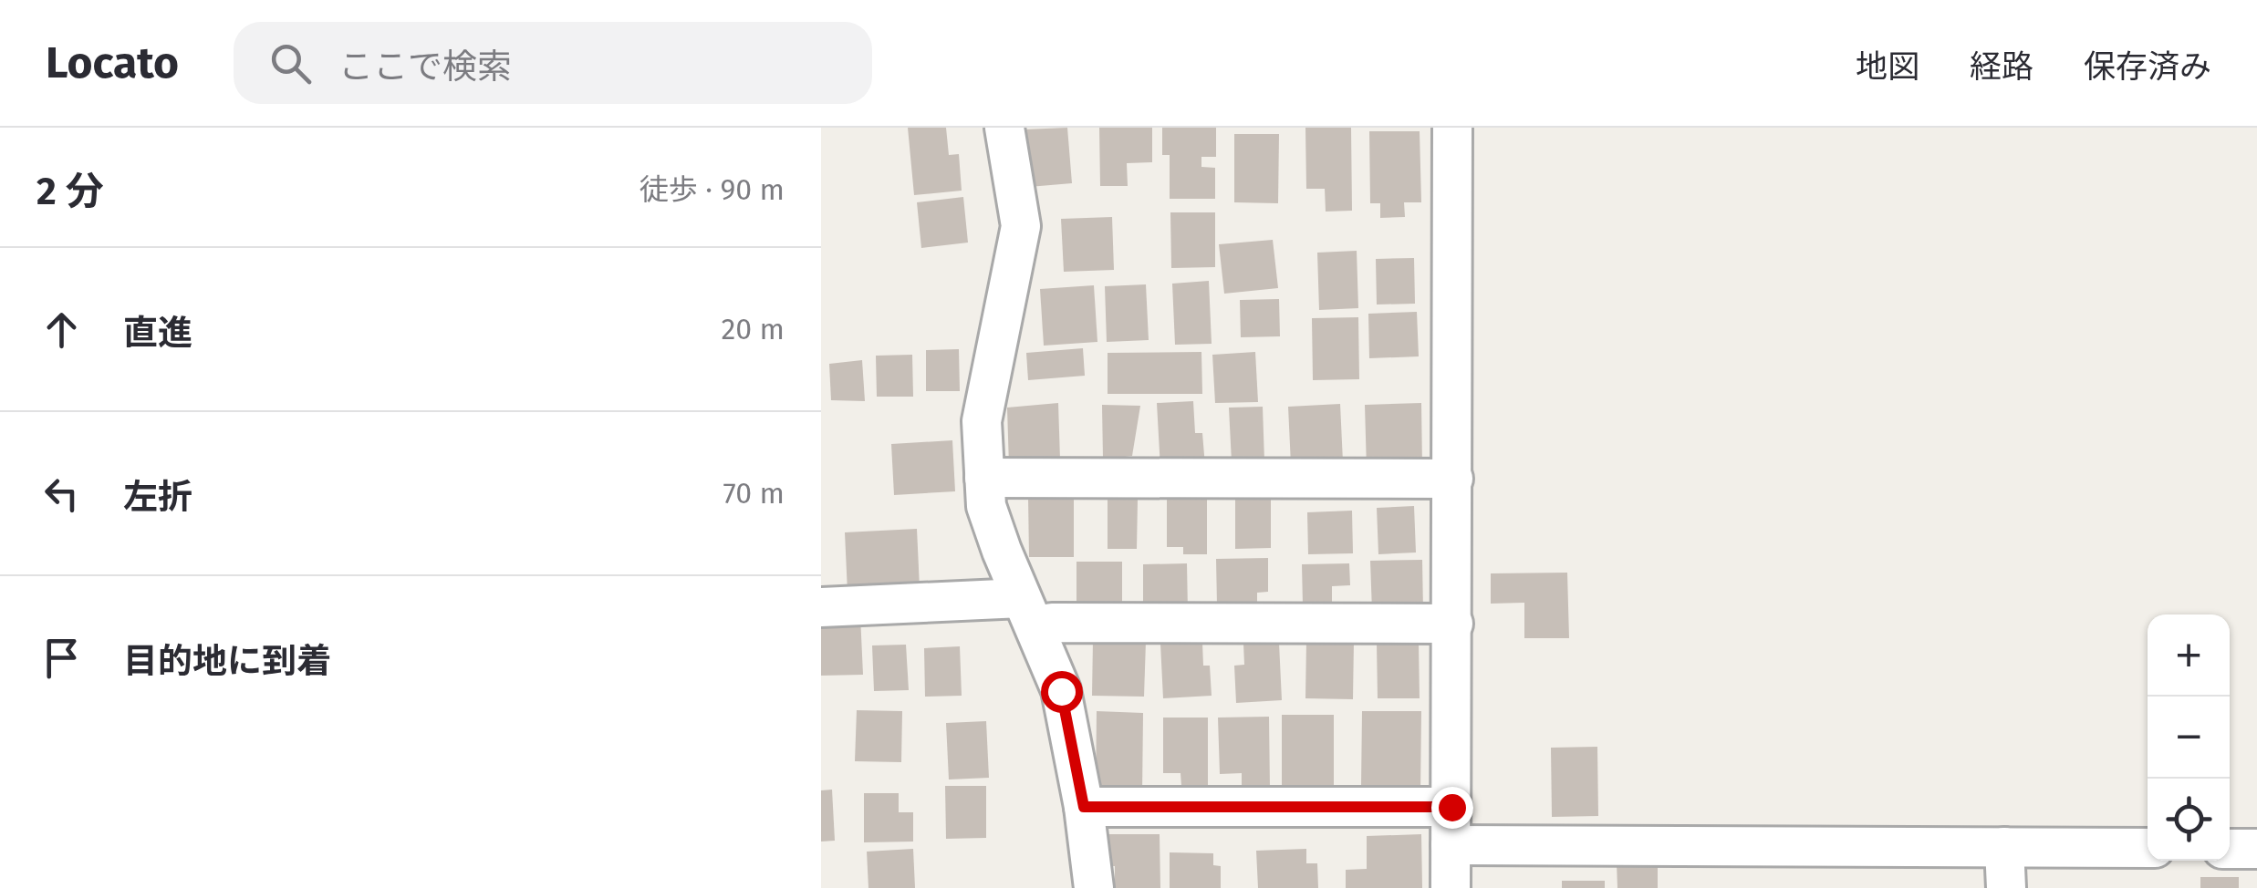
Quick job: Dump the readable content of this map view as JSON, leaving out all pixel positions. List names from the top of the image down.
{
  "page": {
    "header": "Locato",
    "search": "ここで検索",
    "nav": ["地図", "経路", "保存済み"],
    "heading": ["2 分", "徒歩 · 90 m"],
    "list": [
      ["直進", "20 m"],
      ["左折", "70 m"],
      "目的地に到着"
    ],
    "map_buttons": ["+", "−"]
  }
}
